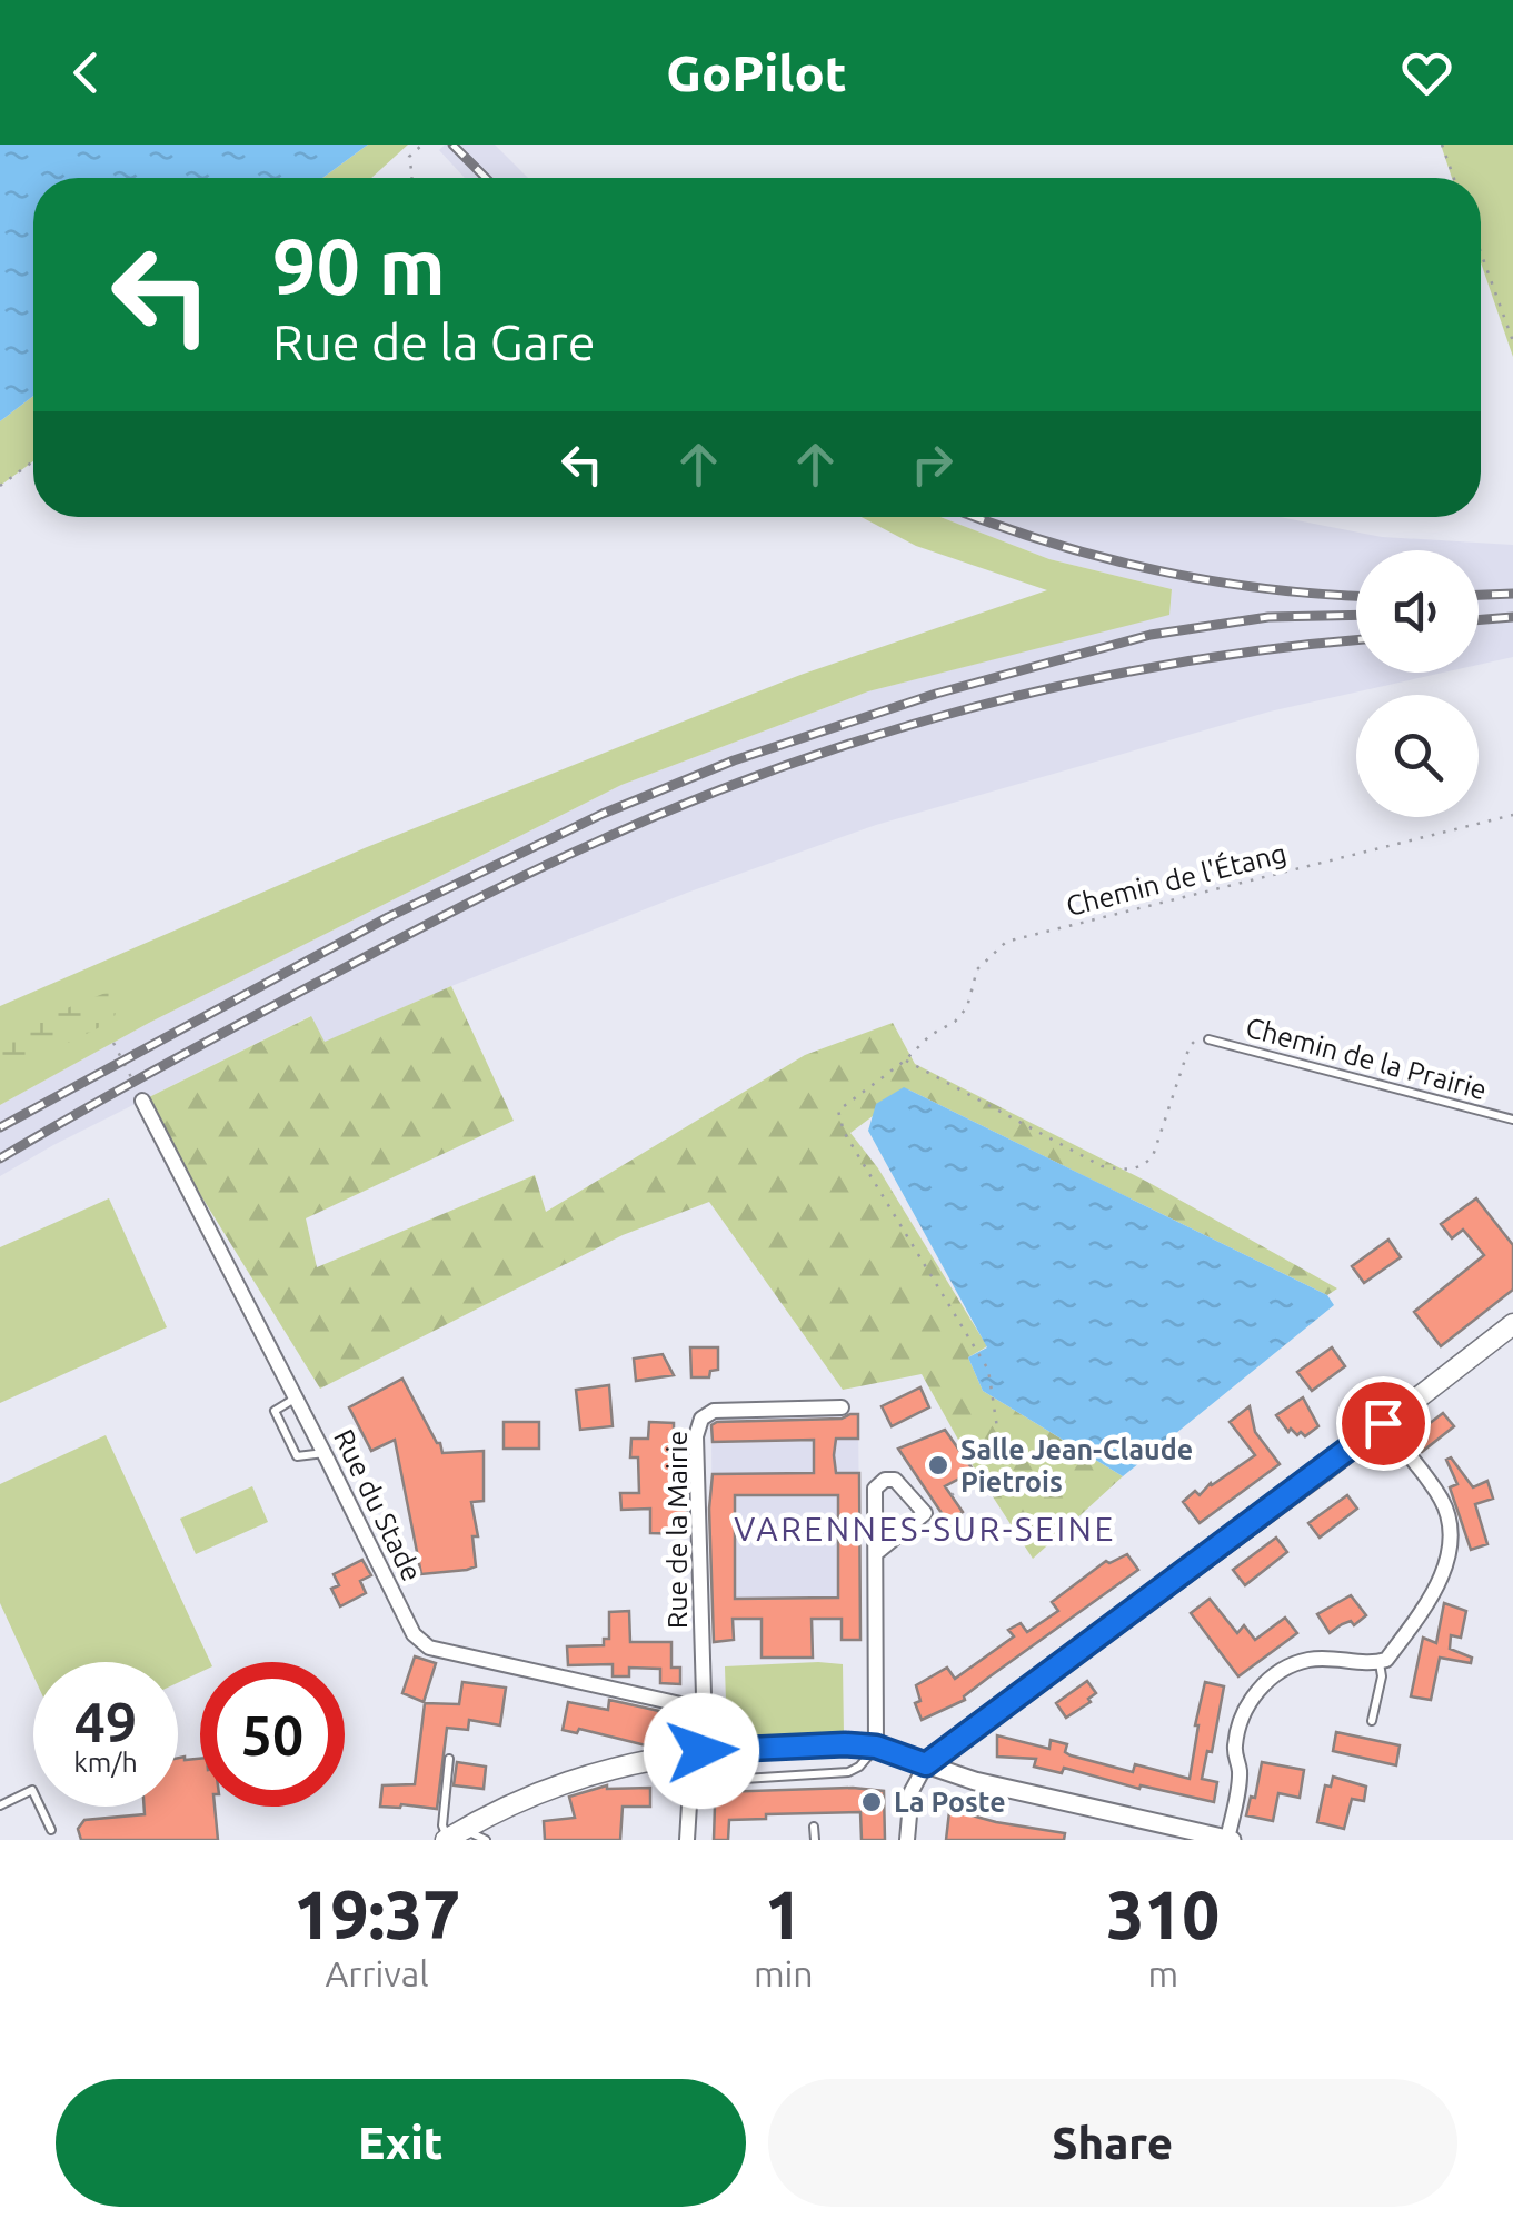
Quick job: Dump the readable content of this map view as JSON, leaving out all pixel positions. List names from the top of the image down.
{
  "streets": {
    "street": ["Rue du Stade", "Rue de la Mairie"],
    "lane": ["Chemin de la Prairie"],
    "path": ["Chemin de l'Étang"]
  },
  "crossings": [
    ["Rue du Stade", "Rue de la Mairie"]
  ],
  "districts": ["VARENNES-SUR-SEINE"],
  "places": ["Salle Jean-Claude Pietrois", "La Poste"],
  "page": {
    "header": "GoPilot",
    "turn": ["90 m", "Rue de la Gare"],
    "speed": "49 km/h",
    "limit": "50",
    "eta": [
      "19:37",
      "Arrival",
      "1",
      "min",
      "310",
      "m"
    ],
    "buttons": ["Exit", "Share"]
  }
}
